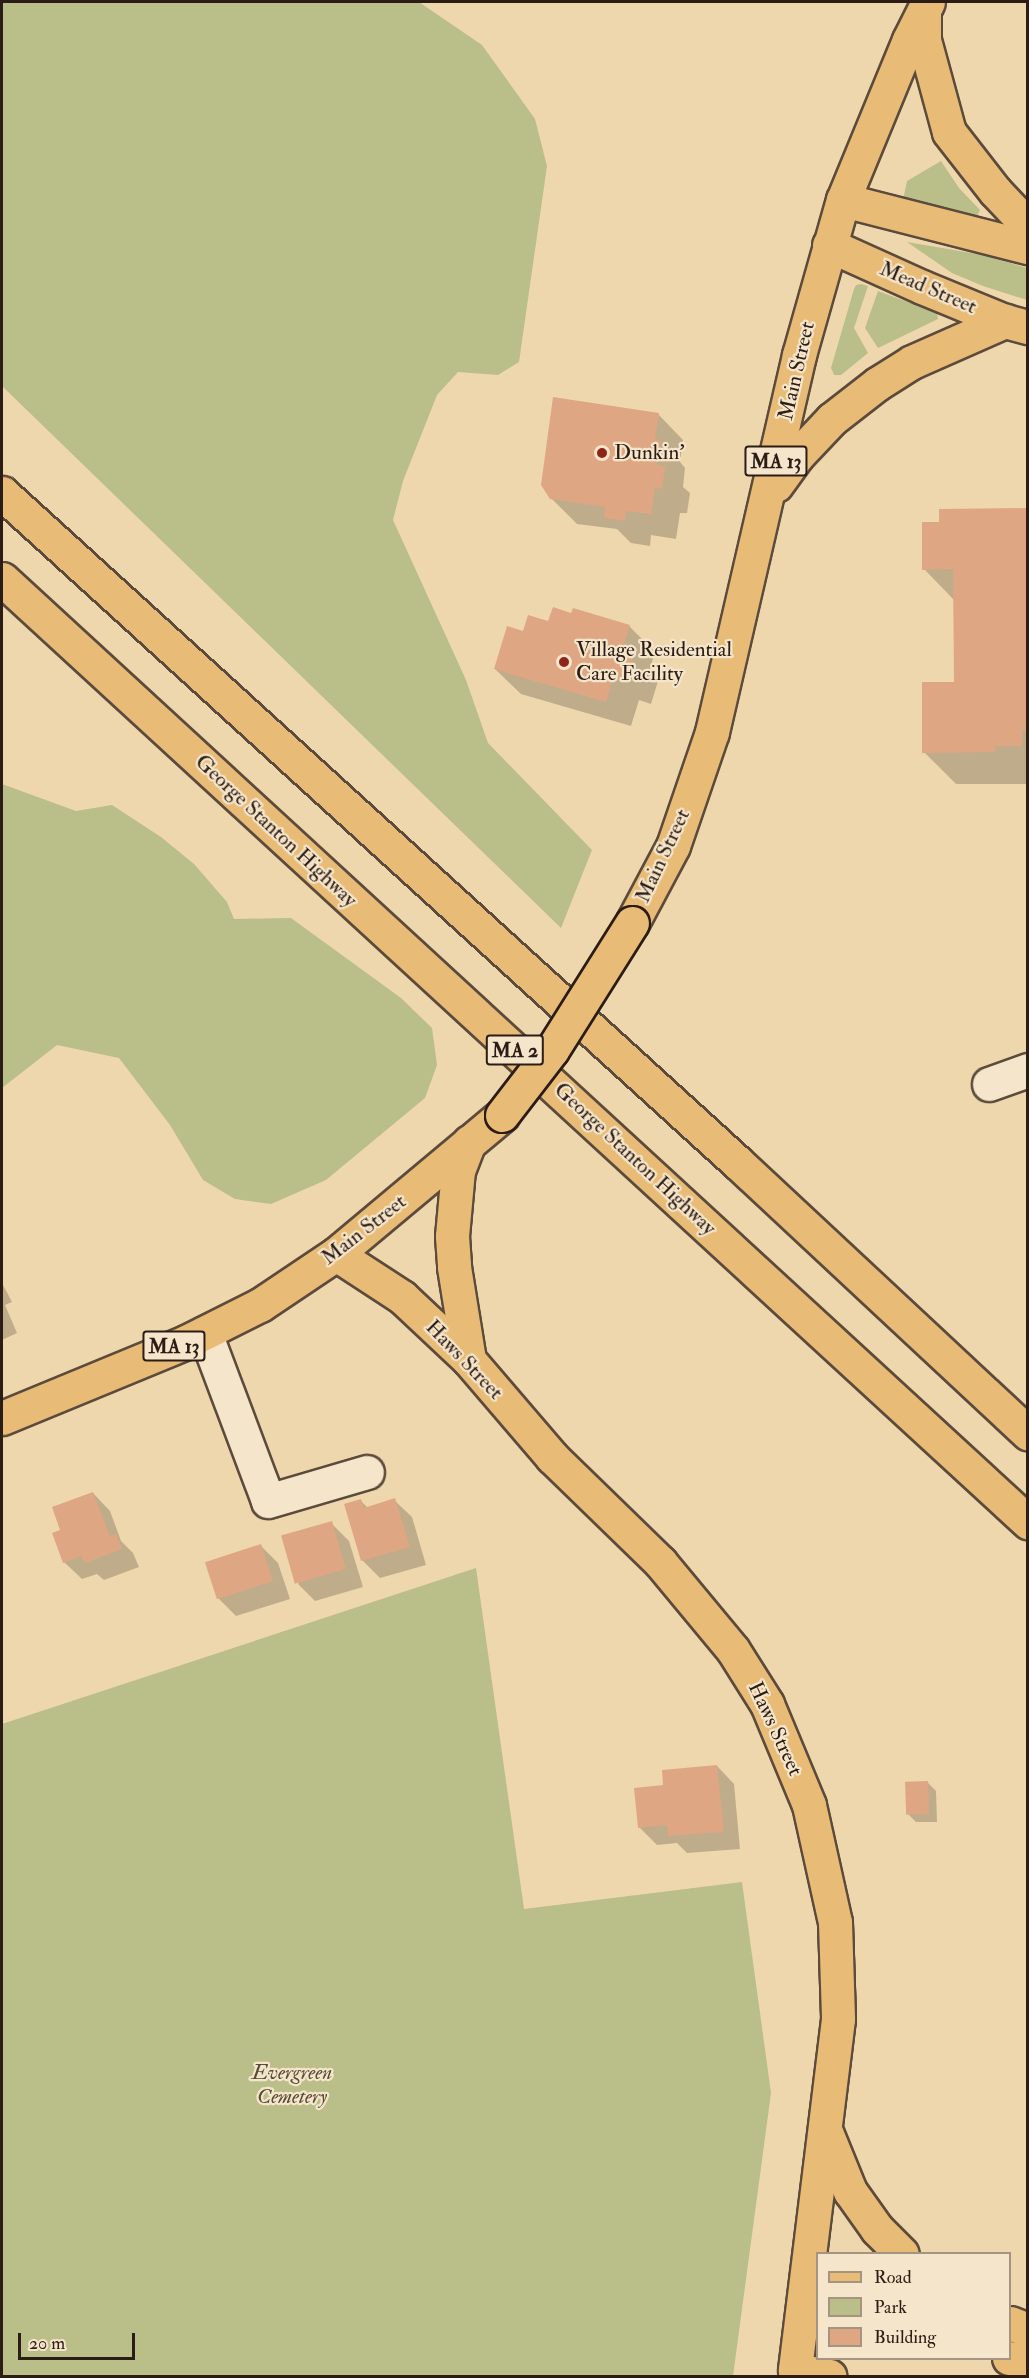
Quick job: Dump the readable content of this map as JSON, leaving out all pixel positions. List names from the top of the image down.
{
  "streets": {
    "main road": [
      "Mead Street",
      "Main Street",
      "MA 13",
      "George Stanton Highway",
      "MA 2",
      "Haws Street"
    ]
  },
  "crossings": [
    ["Mead Street", "Main Street"],
    ["Main Street", "Haws Street"]
  ],
  "parks": ["Evergreen Cemetery"],
  "places": ["Dunkin'", "Village Residential Care Facility"],
  "legend": ["Road", "Park", "Building"],
  "scale_bar": "20 m"
}
